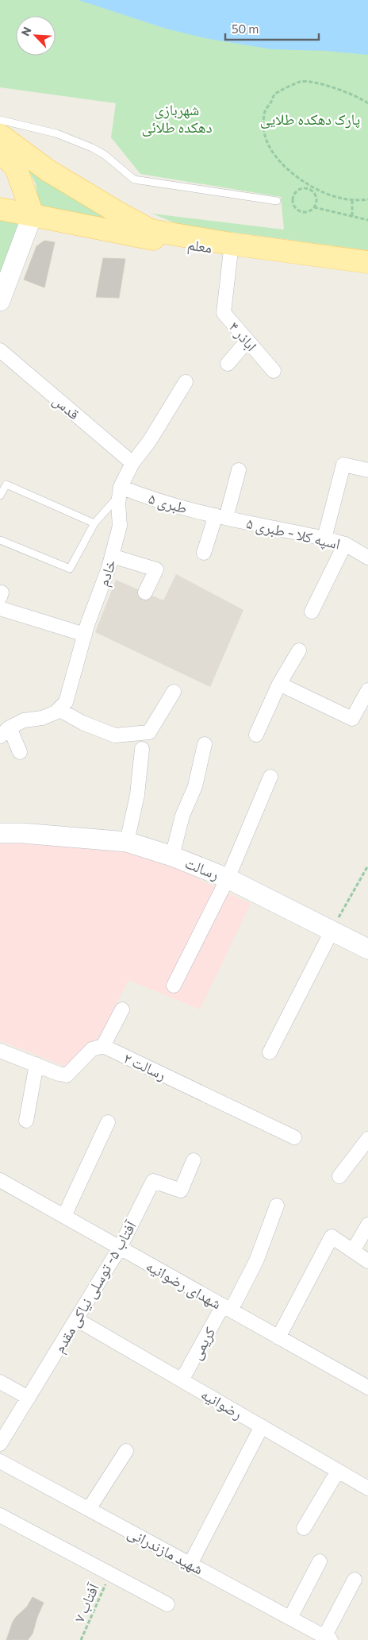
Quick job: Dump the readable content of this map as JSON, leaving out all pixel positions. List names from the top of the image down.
{
  "streets": {
    "main road": ["معلم", "رسالت"],
    "street": [
      "اباذر ۴",
      "قدس",
      "طبری ۵",
      "اسپه کلا - طبری ۵",
      "خادم",
      "رسالت ۲",
      "شهدای رضوانیه",
      "آفتاب ۵- توسلی نیاکی مقدم",
      "کریمی",
      "رضوانیه",
      "شهید مازندرانی"
    ],
    "path": ["آفتاب ۷"]
  },
  "crossings": [
    ["معلم", "اباذر ۴"],
    ["قدس", "خادم"],
    ["طبری ۵", "اسپه کلا - طبری ۵"],
    ["طبری ۵", "خادم"],
    ["شهدای رضوانیه", "آفتاب ۵- توسلی نیاکی مقدم"],
    ["شهدای رضوانیه", "کریمی"],
    ["آفتاب ۵- توسلی نیاکی مقدم", "رضوانیه"],
    ["کریمی", "رضوانیه"]
  ],
  "parks": ["شهربازی دهکده طلائی", "پارک دهکده طلایی"],
  "scale_bar": "50 m",
  "north": "top left"
}
